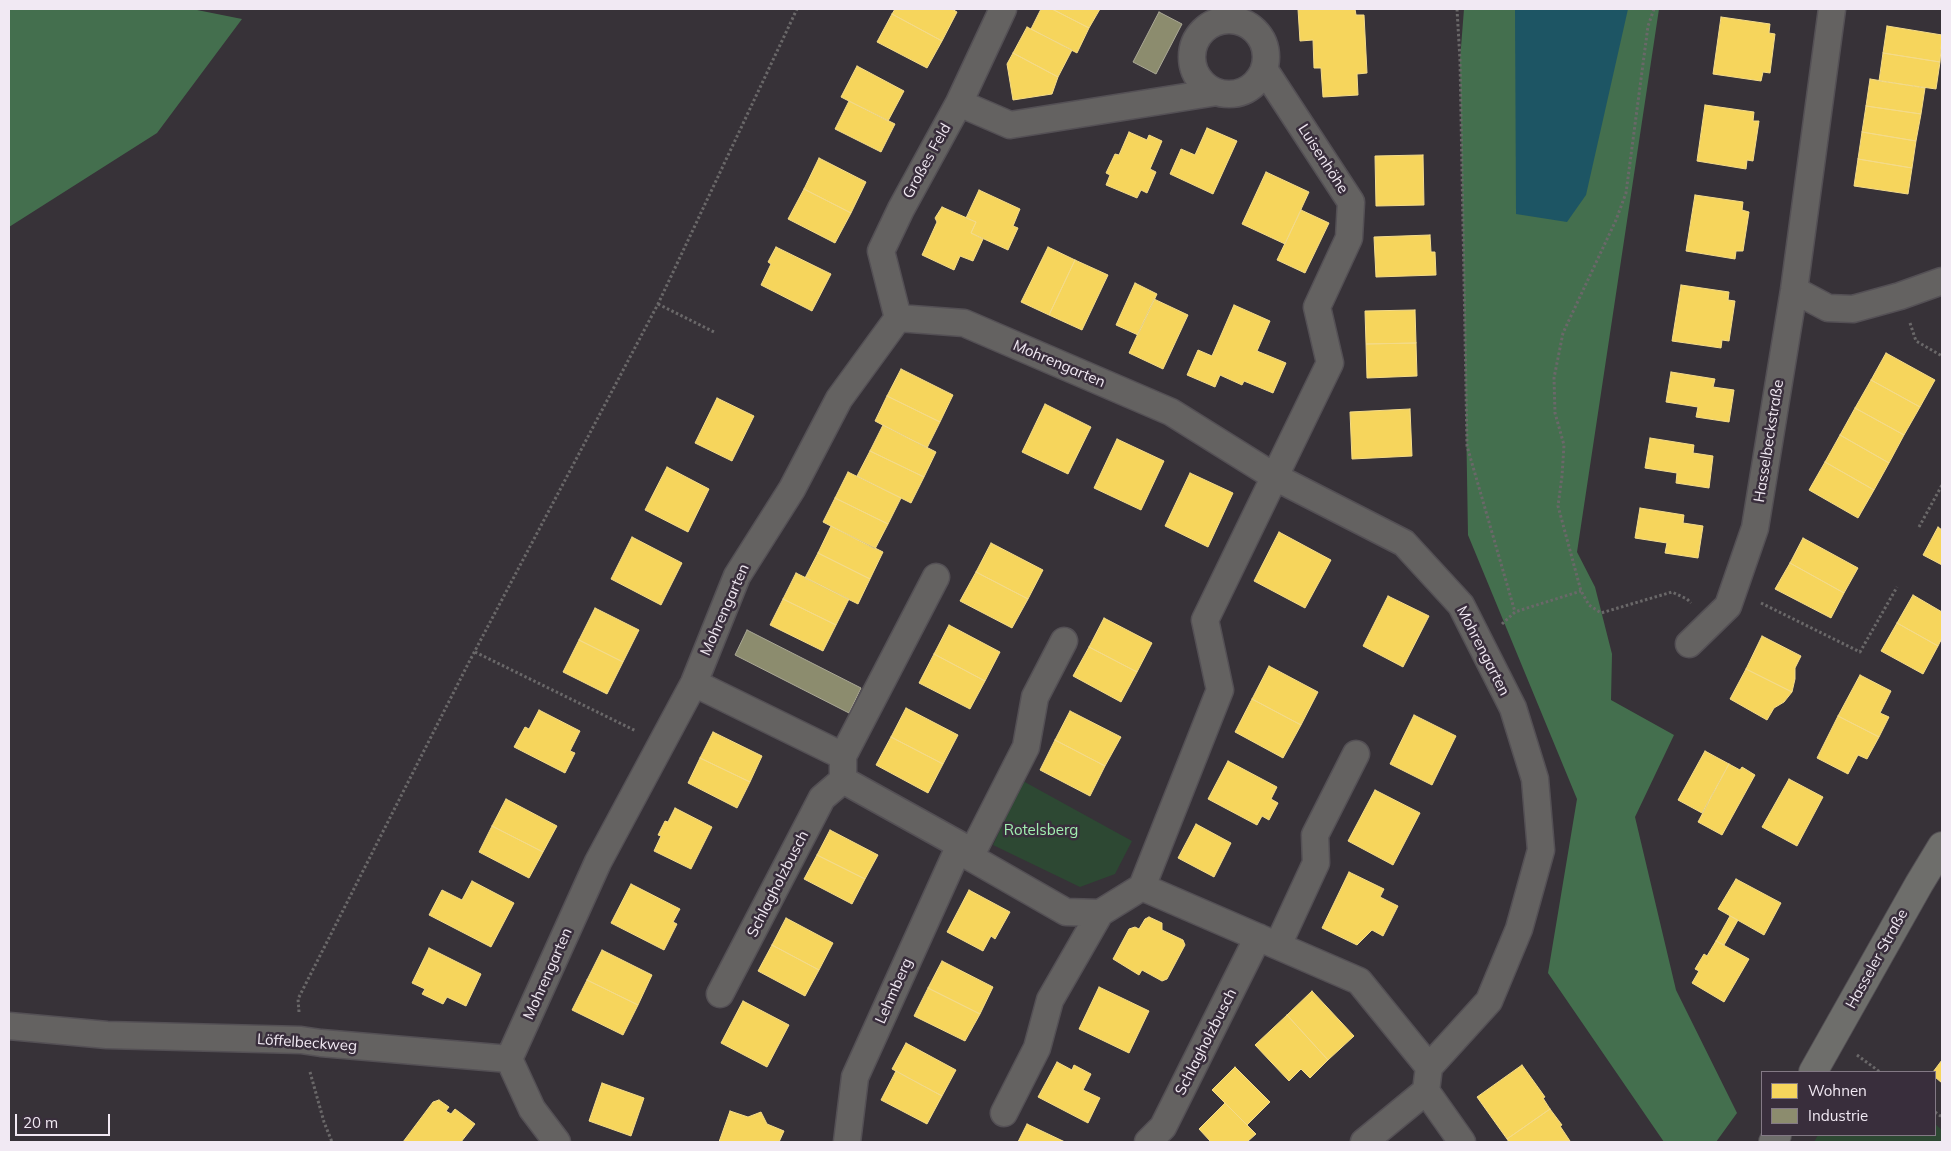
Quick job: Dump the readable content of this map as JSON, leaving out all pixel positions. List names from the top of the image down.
{
  "streets": {
    "main road": ["Hasseler Straße"],
    "street": [
      "Luisenhöhe",
      "Großes Feld",
      "Mohrengarten",
      "Hasselbeckstraße",
      "Schlagholzbusch",
      "Lehmberg",
      "Löffelbeckweg"
    ]
  },
  "crossings": [
    ["Luisenhöhe", "Mohrengarten"],
    ["Großes Feld", "Mohrengarten"],
    ["Mohrengarten", "Löffelbeckweg"]
  ],
  "parks": ["Rotelsberg"],
  "legend": ["Wohnen", "Industrie"],
  "scale_bar": "20 m"
}
